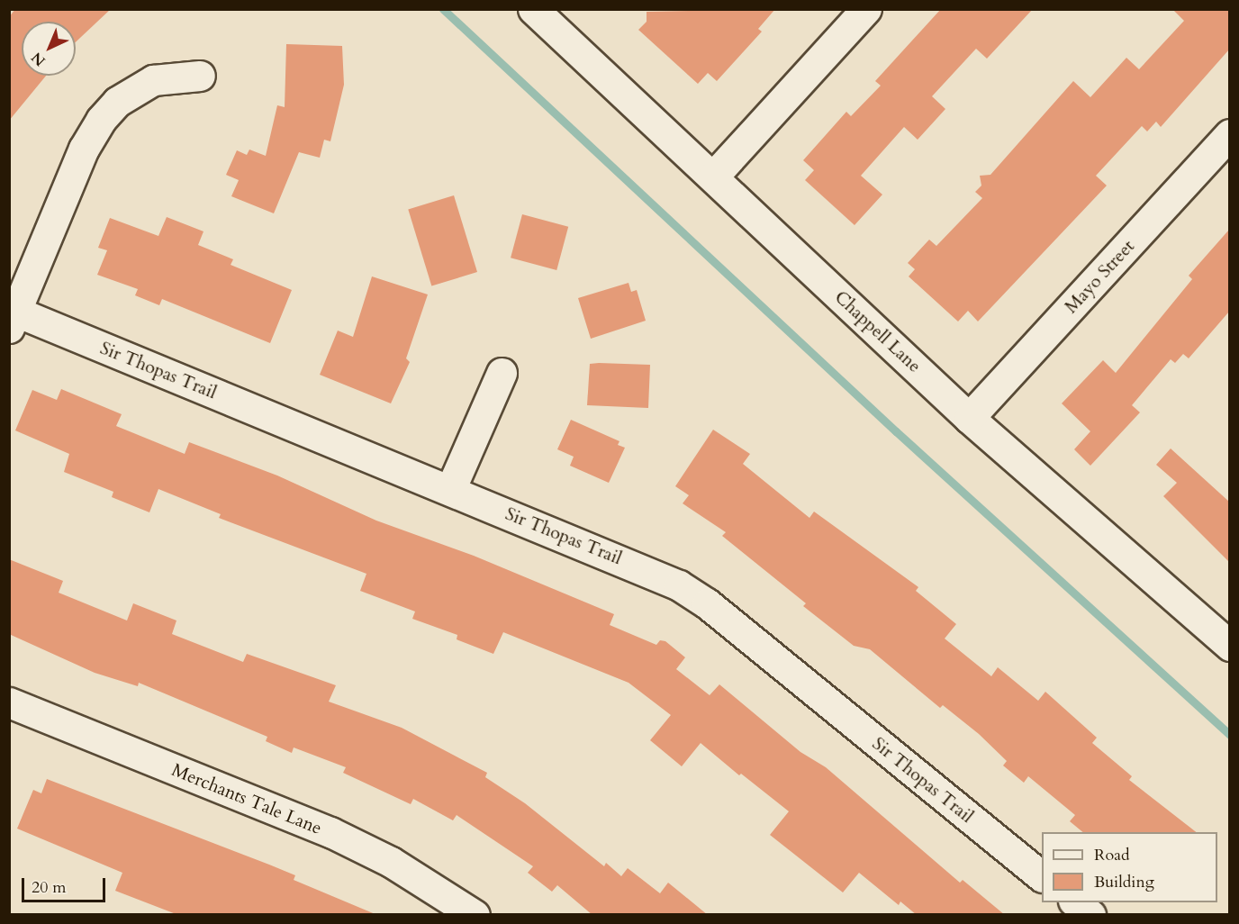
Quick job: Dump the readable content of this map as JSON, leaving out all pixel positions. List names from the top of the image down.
{
  "streets": {
    "street": [
      "Mayo Street",
      "Chappell Lane",
      "Sir Thopas Trail",
      "Merchants Tale Lane"
    ]
  },
  "crossings": [
    ["Mayo Street", "Chappell Lane"]
  ],
  "legend": ["Road", "Building"],
  "scale_bar": "20 m",
  "north": "bottom left"
}
